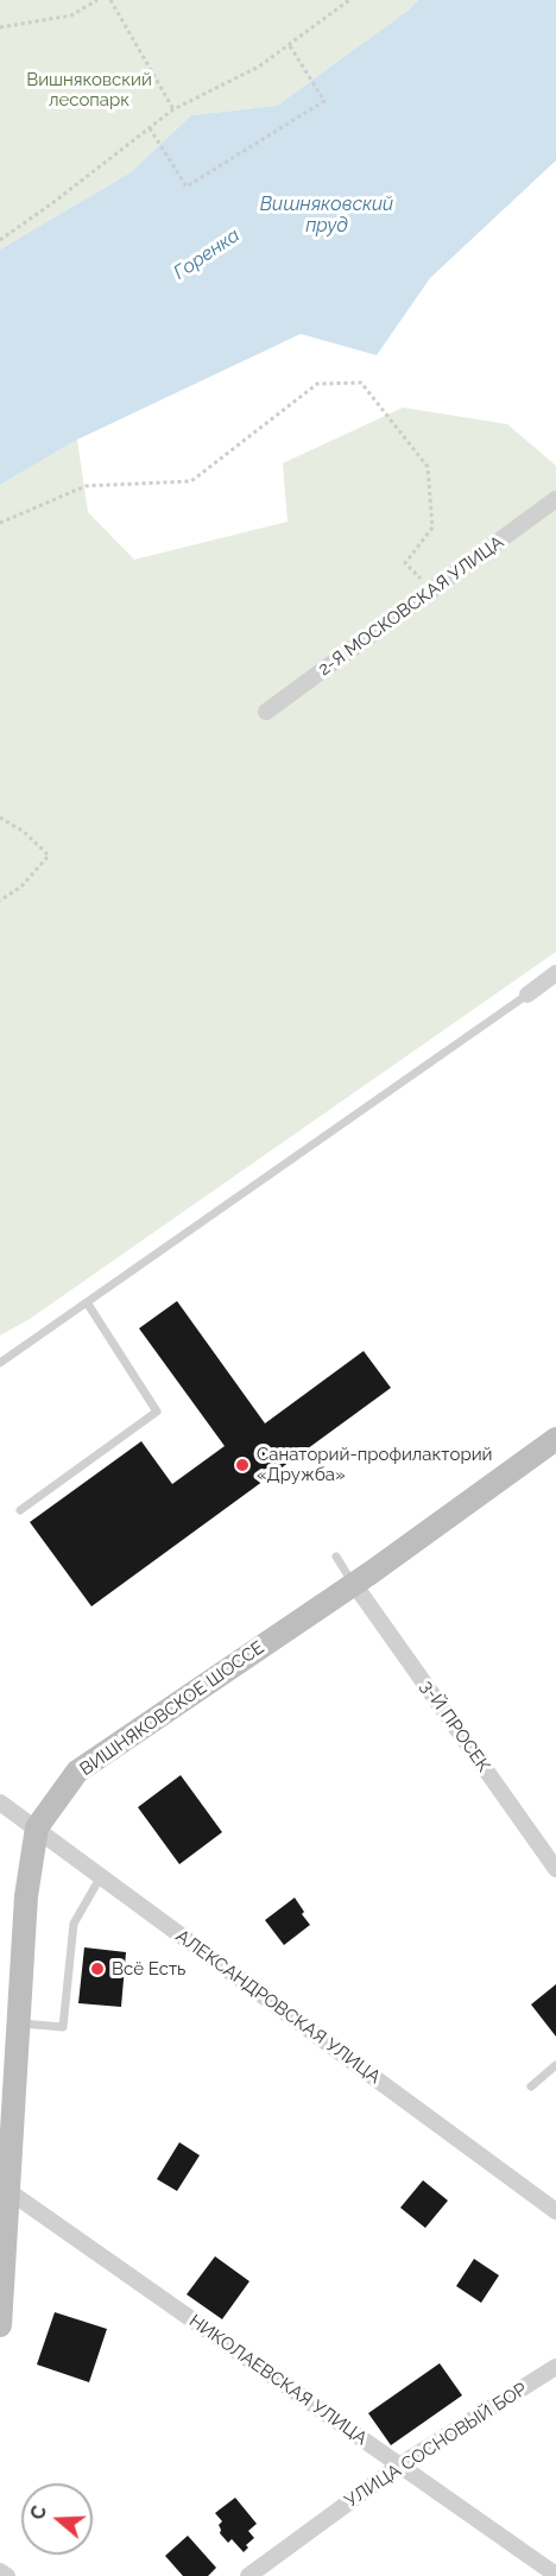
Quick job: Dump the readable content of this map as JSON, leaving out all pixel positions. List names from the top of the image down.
{
  "streets": {
    "street": [
      "2-Я МОСКОВСКАЯ УЛИЦА",
      "ВИШНЯКОВСКОЕ ШОССЕ",
      "3-Й ПРОСЕК",
      "АЛЕКСАНДРОВСКАЯ УЛИЦА",
      "НИКОЛАЕВСКАЯ УЛИЦА",
      "УЛИЦА СОСНОВЫЙ БОР"
    ]
  },
  "crossings": [
    ["ВИШНЯКОВСКОЕ ШОССЕ", "3-Й ПРОСЕК"],
    ["ВИШНЯКОВСКОЕ ШОССЕ", "АЛЕКСАНДРОВСКАЯ УЛИЦА"],
    ["ВИШНЯКОВСКОЕ ШОССЕ", "НИКОЛАЕВСКАЯ УЛИЦА"],
    ["НИКОЛАЕВСКАЯ УЛИЦА", "УЛИЦА СОСНОВЫЙ БОР"]
  ],
  "water": ["Вишняковский пруд", "Горенка"],
  "parks": ["Вишняковский лесопарк"],
  "places": ["Санаторий-профилакторий «Дружба»", "Всё Есть"],
  "north": "left"
}
